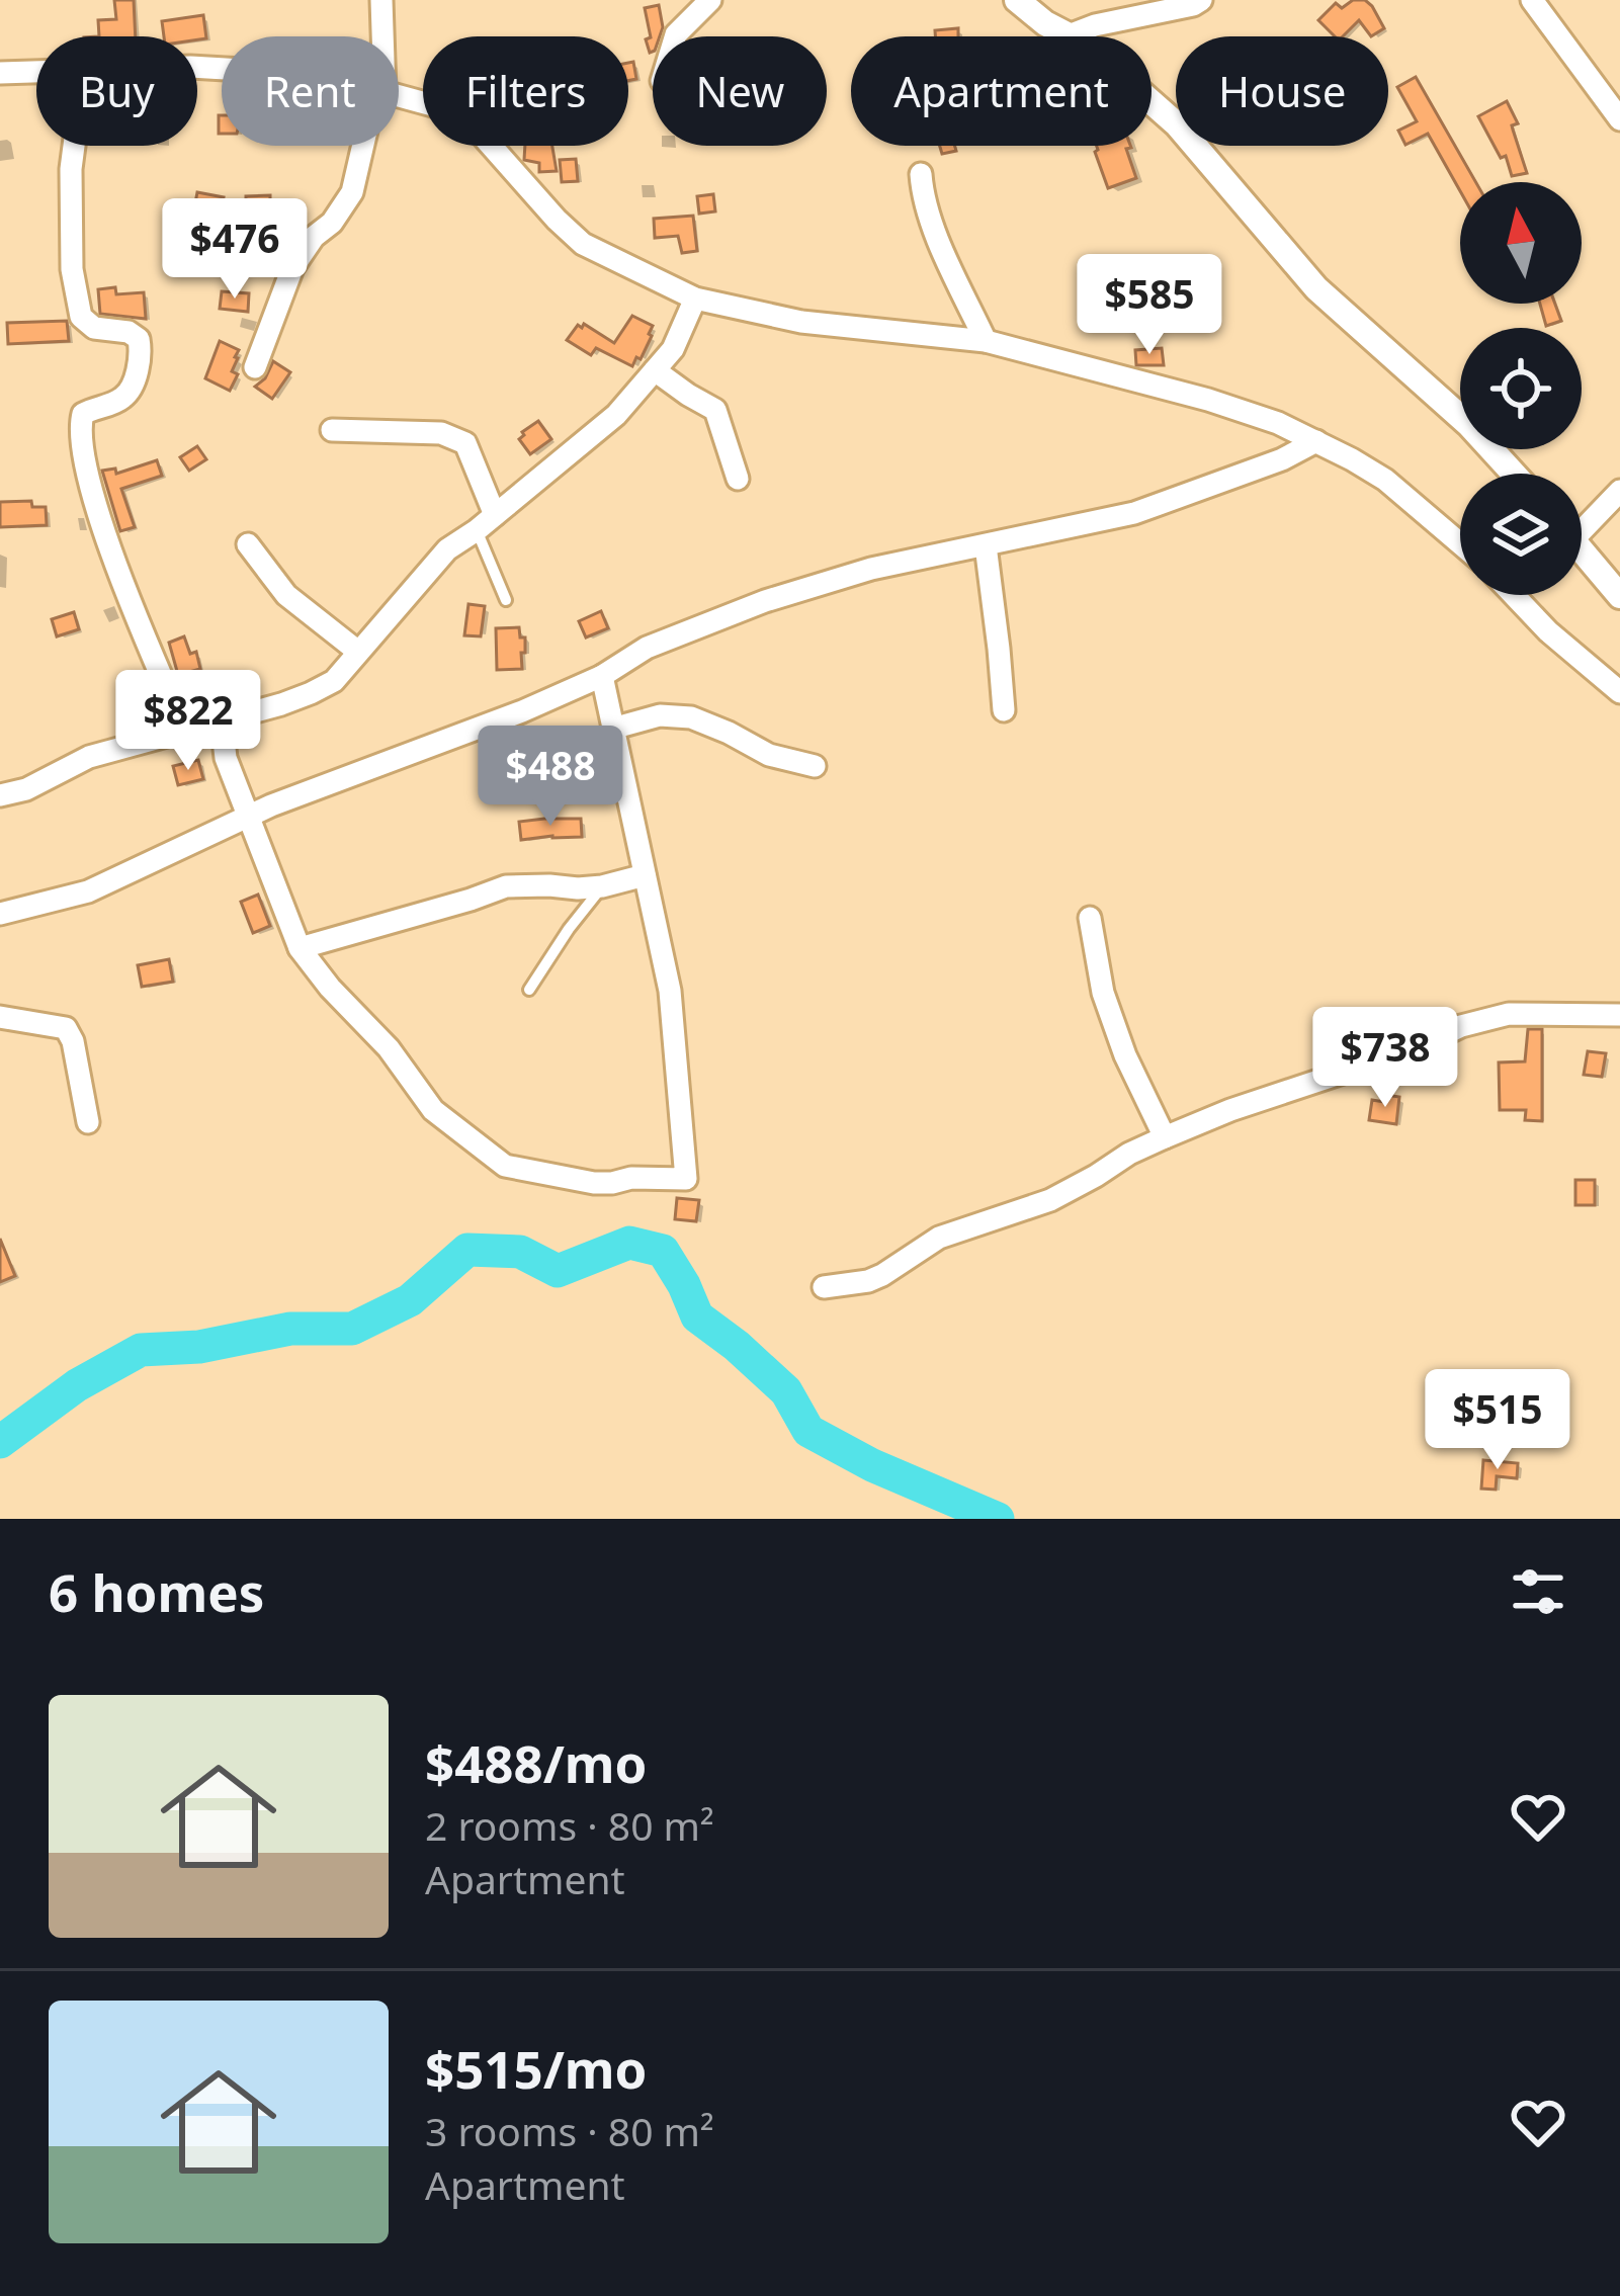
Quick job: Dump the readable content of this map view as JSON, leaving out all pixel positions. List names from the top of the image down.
{
  "north": "top",
  "page": {
    "chip": [
      "Buy",
      "Rent",
      "Filters",
      "New",
      "Apartment",
      "House"
    ],
    "price": [
      "$476",
      "$585",
      "$822",
      "$488",
      "$738",
      "$515"
    ],
    "heading": "6 homes",
    "list": [
      {
        "name": "$488/mo",
        "note": "2 rooms · 80 m² · Apartment"
      },
      {
        "name": "$515/mo",
        "note": "3 rooms · 80 m² · Apartment"
      }
    ]
  }
}
